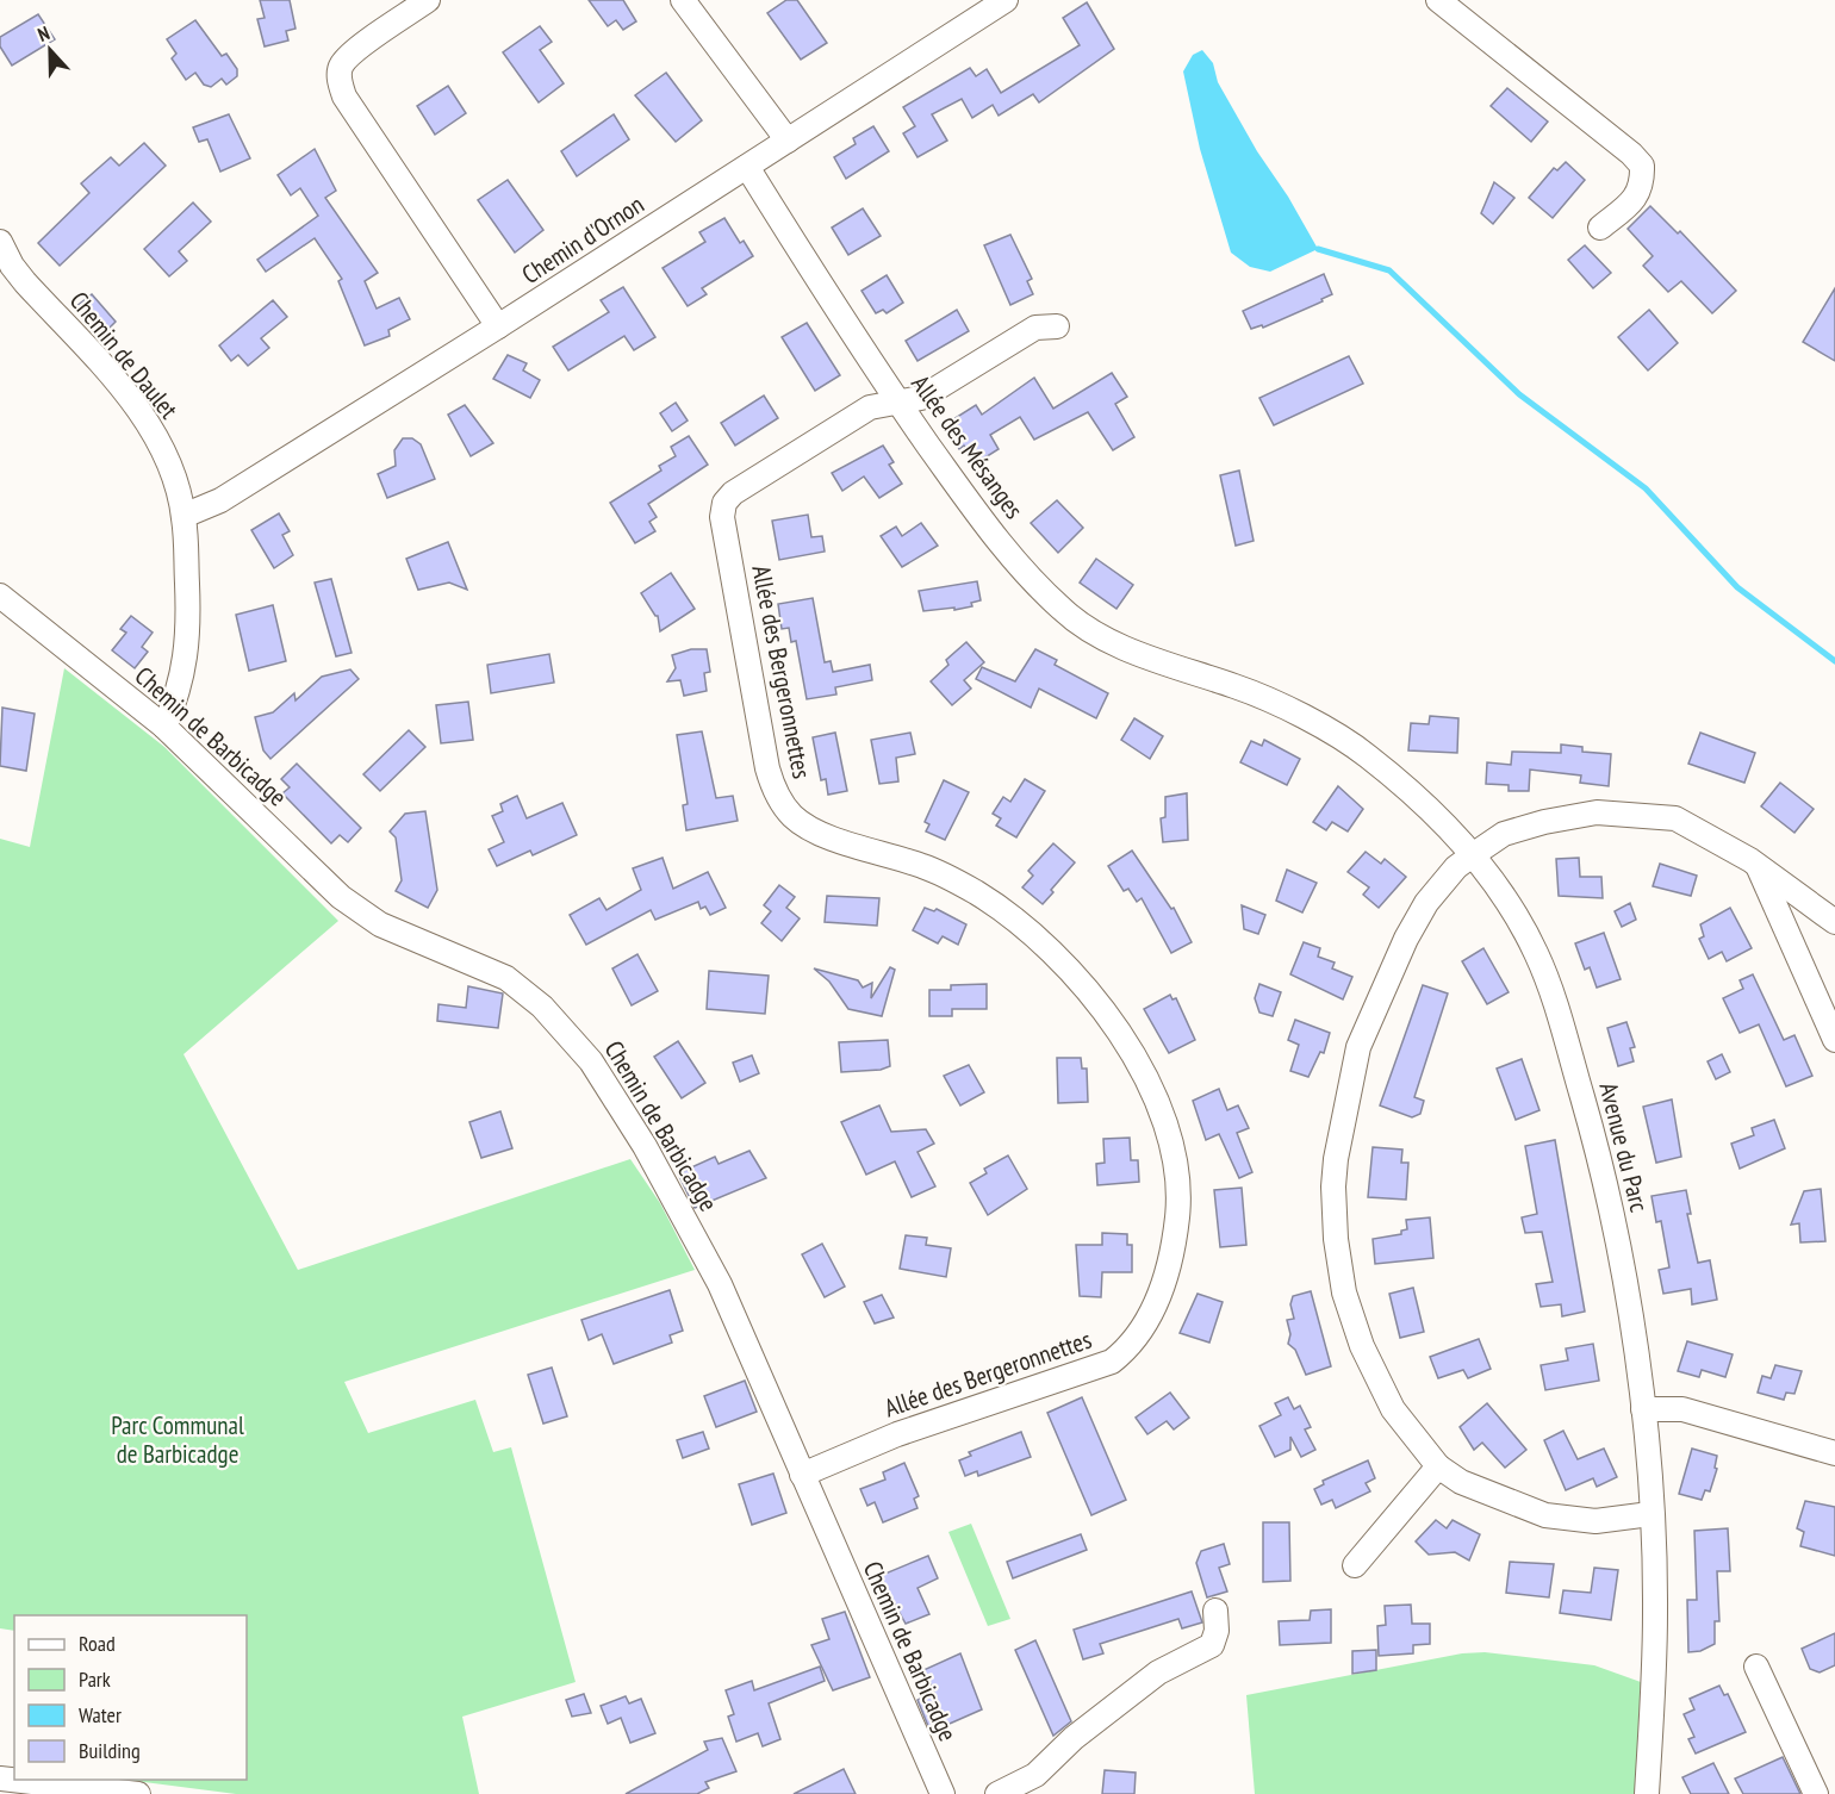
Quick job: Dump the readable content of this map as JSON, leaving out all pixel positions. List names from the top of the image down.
{
  "streets": {
    "street": [
      "Chemin d'Ornon",
      "Chemin de Daulet",
      "Allée des Mésanges",
      "Allée des Bergeronnettes",
      "Chemin de Barbicadge",
      "Avenue du Parc"
    ]
  },
  "crossings": [
    ["Chemin d'Ornon", "Chemin de Daulet"],
    ["Chemin d'Ornon", "Allée des Mésanges"],
    ["Chemin de Daulet", "Chemin de Barbicadge"],
    ["Allée des Mésanges", "Allée des Bergeronnettes"],
    ["Allée des Mésanges", "Avenue du Parc"],
    ["Allée des Bergeronnettes", "Chemin de Barbicadge"]
  ],
  "parks": ["Parc Communal de Barbicadge"],
  "legend": [
    "Road",
    "Park",
    "Water",
    "Building"
  ],
  "north": "top"
}
